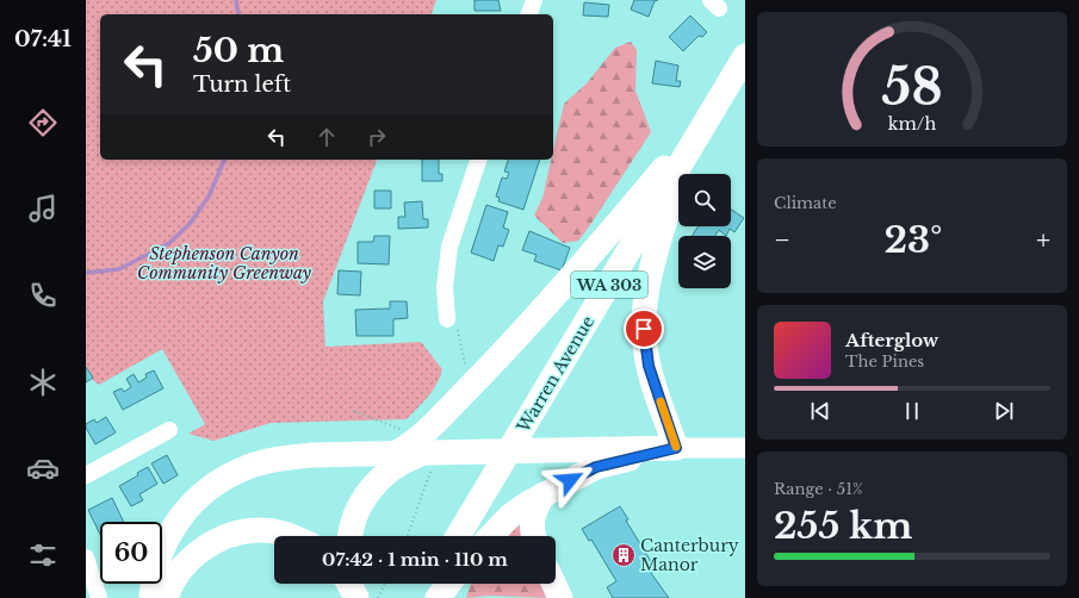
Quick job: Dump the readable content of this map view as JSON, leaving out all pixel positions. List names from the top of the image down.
{
  "streets": {
    "main road": ["WA 303", "Warren Avenue"]
  },
  "parks": ["Stephenson Canyon Community Greenway"],
  "places": {
    "building": ["Canterbury Manor"]
  },
  "page": {
    "tabs": "07:41",
    "turn": ["50 m", "Turn left"],
    "tile": [
      "Climate",
      ["Range · 51%", "255 km"]
    ],
    "heat": ["−", "23°", "+"],
    "song": ["Afterglow", "The Pines"],
    "limit": "60",
    "trip": "07:42 · 1 min · 110 m",
    "gauge": ["58", "km/h"]
  }
}
